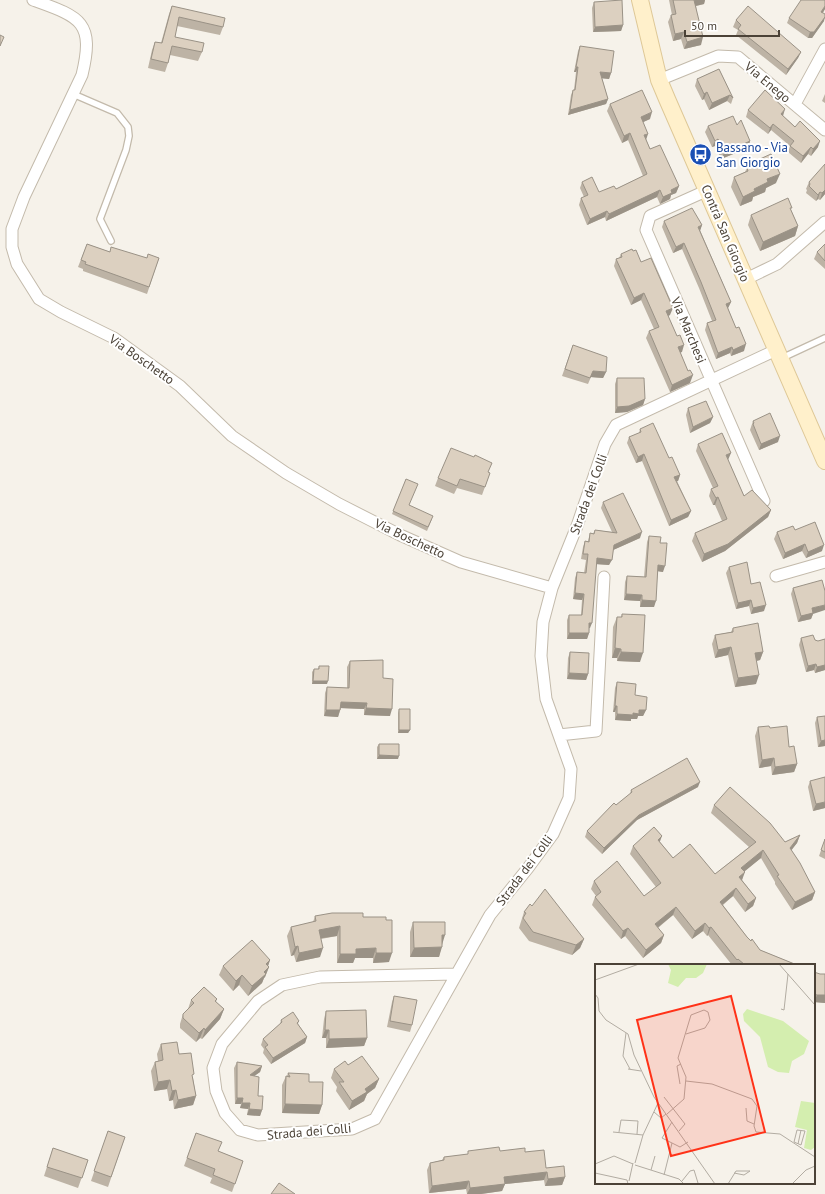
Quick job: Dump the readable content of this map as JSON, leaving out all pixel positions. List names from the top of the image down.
{
  "streets": {
    "street": [
      "Via Enego",
      "Contrà San Giorgio",
      "Via Marchesi",
      "Via Boschetto",
      "Strada dei Colli"
    ]
  },
  "crossings": [
    ["Via Enego", "Contrà San Giorgio"],
    ["Contrà San Giorgio", "Via Marchesi"],
    ["Contrà San Giorgio", "Strada dei Colli"],
    ["Via Marchesi", "Strada dei Colli"],
    ["Via Boschetto", "Strada dei Colli"]
  ],
  "places": {
    "bus stop": ["Bassano - Via San Giorgio"]
  },
  "scale_bar": "50 m"
}
